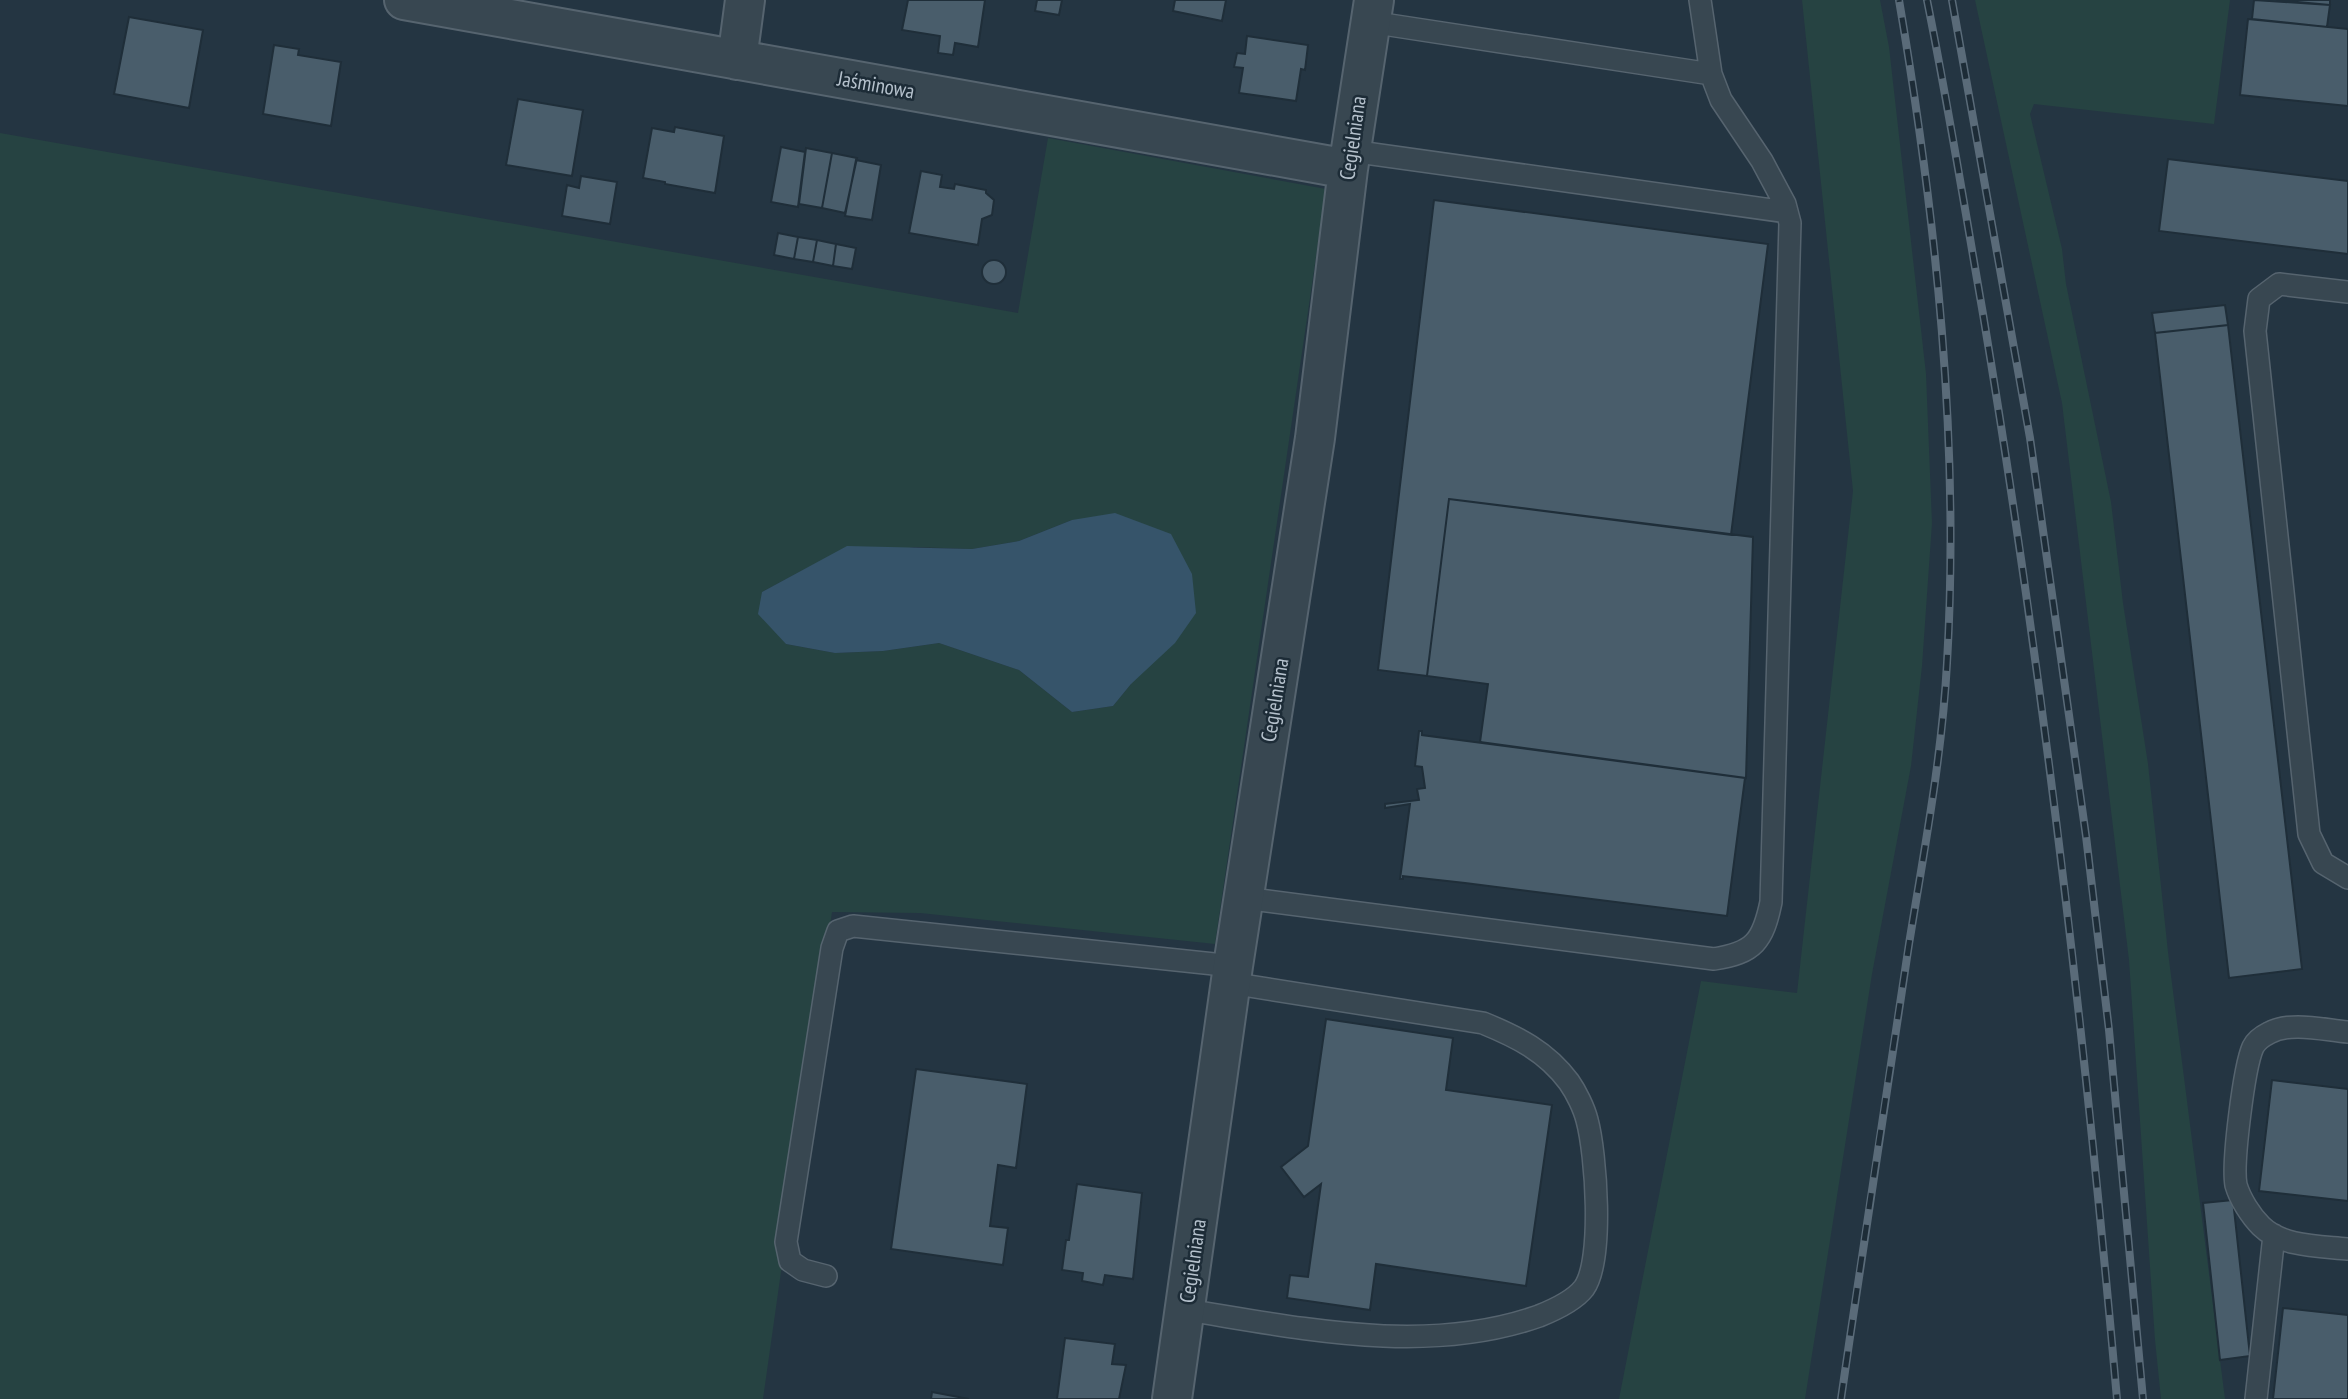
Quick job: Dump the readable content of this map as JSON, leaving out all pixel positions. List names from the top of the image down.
{
  "streets": {
    "street": ["Jaśminowa", "Cegielniana"]
  },
  "crossings": [
    ["Jaśminowa", "Cegielniana"]
  ]
}
